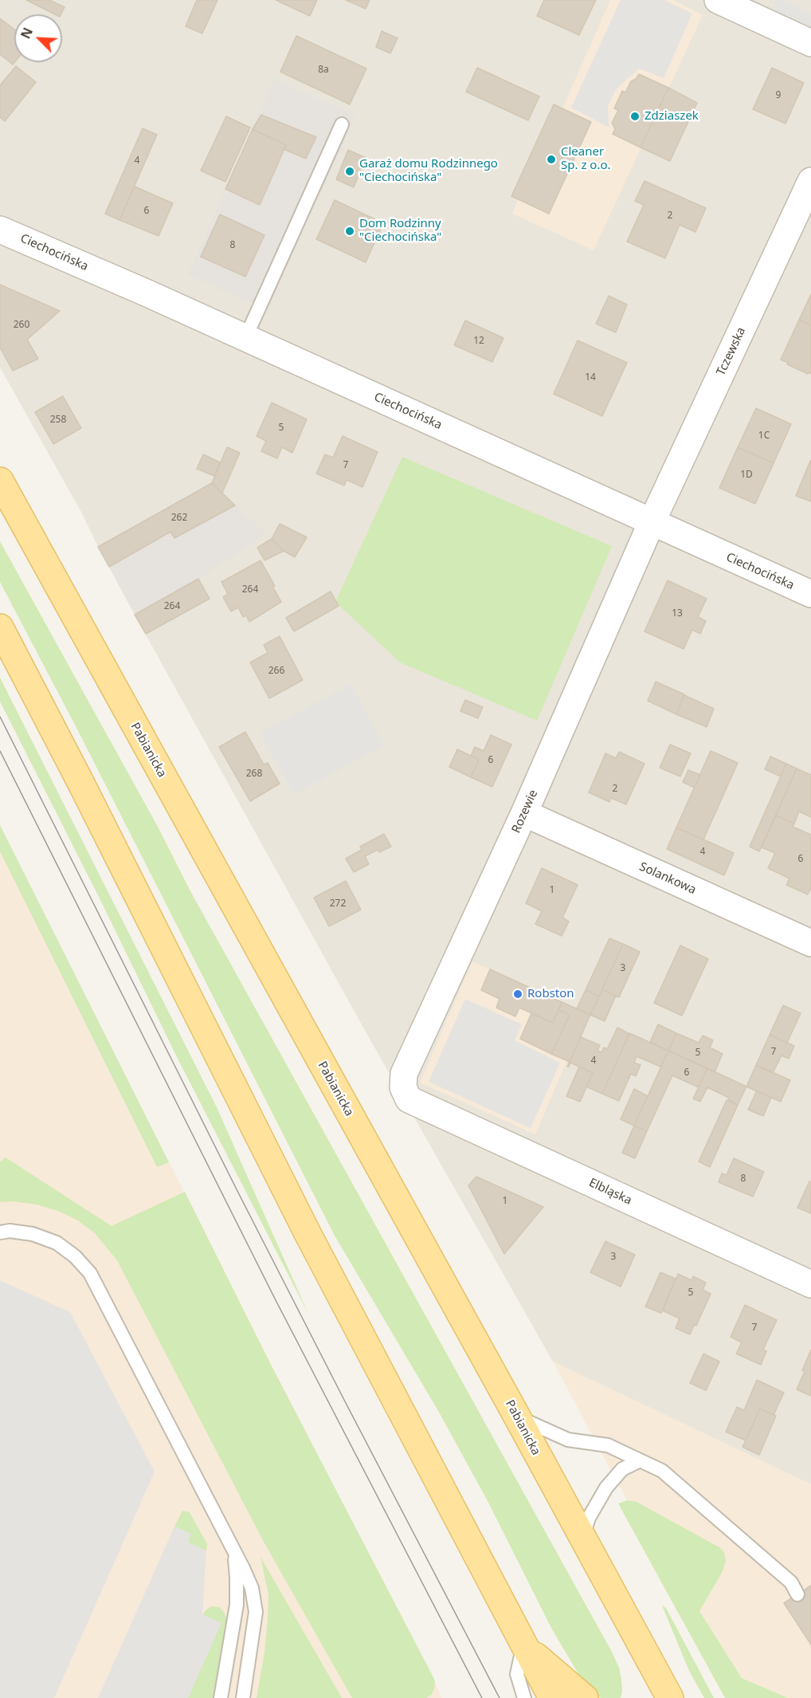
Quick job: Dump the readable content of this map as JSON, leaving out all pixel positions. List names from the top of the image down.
{
  "streets": {
    "main road": ["Pabianicka"],
    "street": [
      "Ciechocińska",
      "Tczewska",
      "Rozewie",
      "Solankowa",
      "Elbląska"
    ]
  },
  "crossings": [
    ["Ciechocińska", "Tczewska"],
    ["Ciechocińska", "Rozewie"],
    ["Tczewska", "Rozewie"],
    ["Rozewie", "Solankowa"],
    ["Rozewie", "Elbląska"]
  ],
  "places": [
    "Zdziaszek",
    "Cleaner Sp. z o.o.",
    "Garaż domu Rodzinnego \"Ciechocińska\"",
    "Dom Rodzinny \"Ciechocińska\"",
    "Robston"
  ],
  "house_numbers": [
    "8a",
    "9",
    "4",
    "6",
    "2",
    "8",
    "260",
    "12",
    "14",
    "258",
    "5",
    "1C",
    "7",
    "1D",
    "262",
    "264",
    "264",
    "13",
    "266",
    "6",
    "268",
    "2",
    "4",
    "6",
    "1",
    "272",
    "3",
    "7",
    "5",
    "4",
    "6",
    "8",
    "1",
    "3",
    "5",
    "7"
  ],
  "north": "top left"
}
